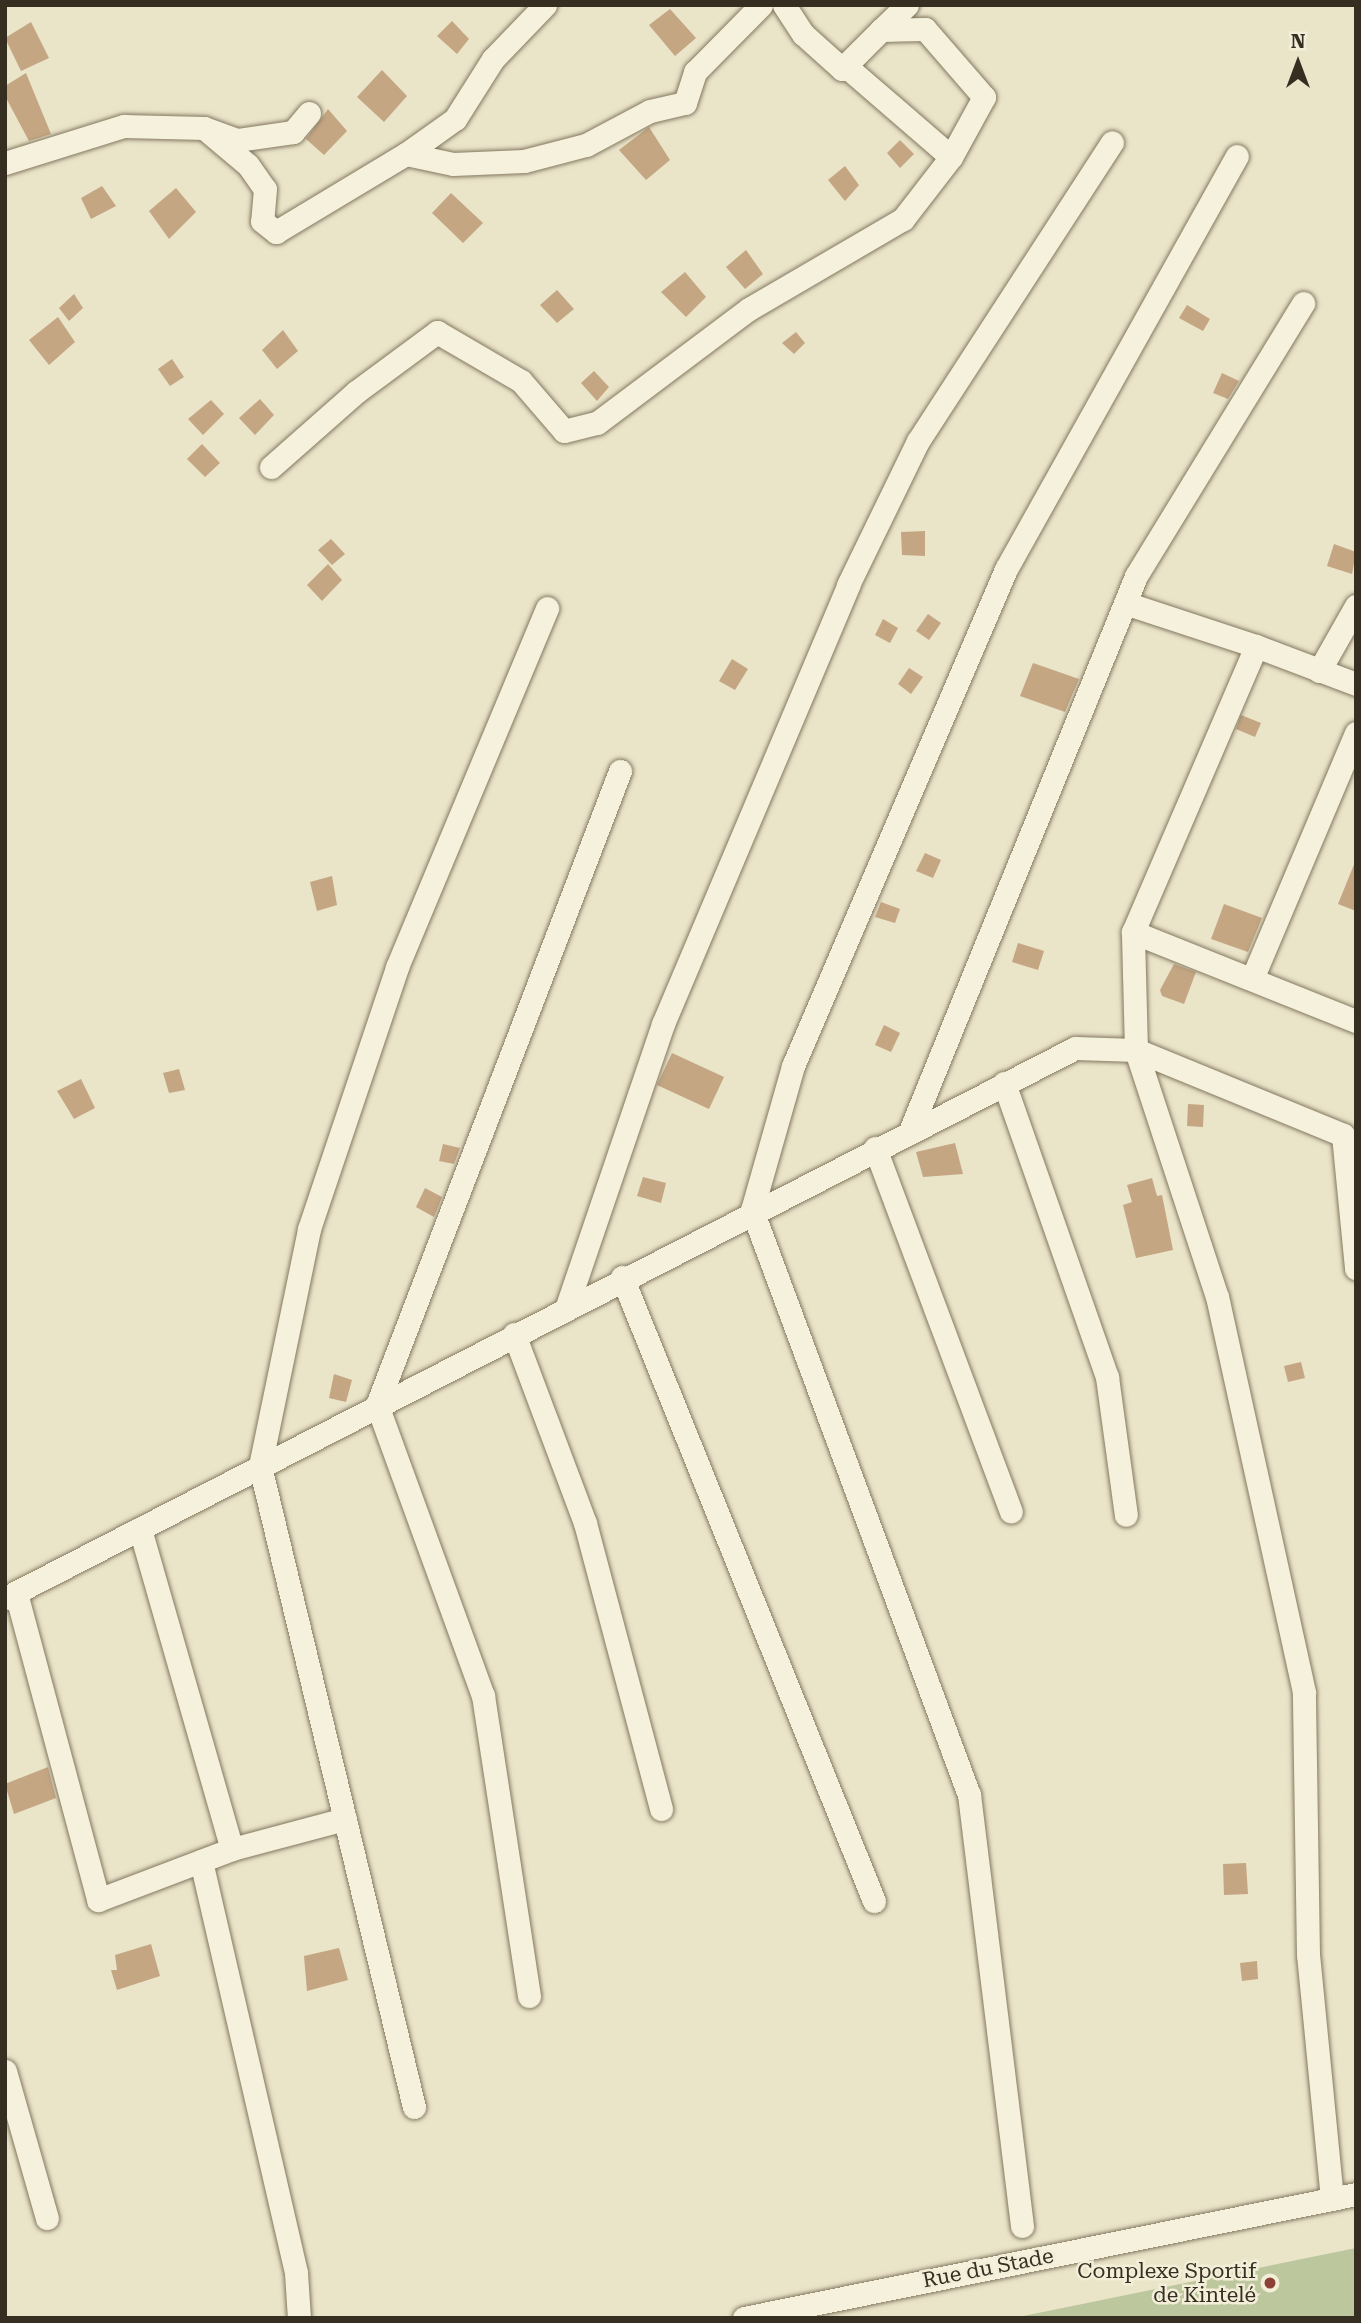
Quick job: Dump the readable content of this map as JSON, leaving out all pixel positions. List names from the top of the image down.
{
  "streets": {
    "street": ["Rue du Stade"]
  },
  "places": ["Complexe Sportif de Kintelé"],
  "north": "top"
}
